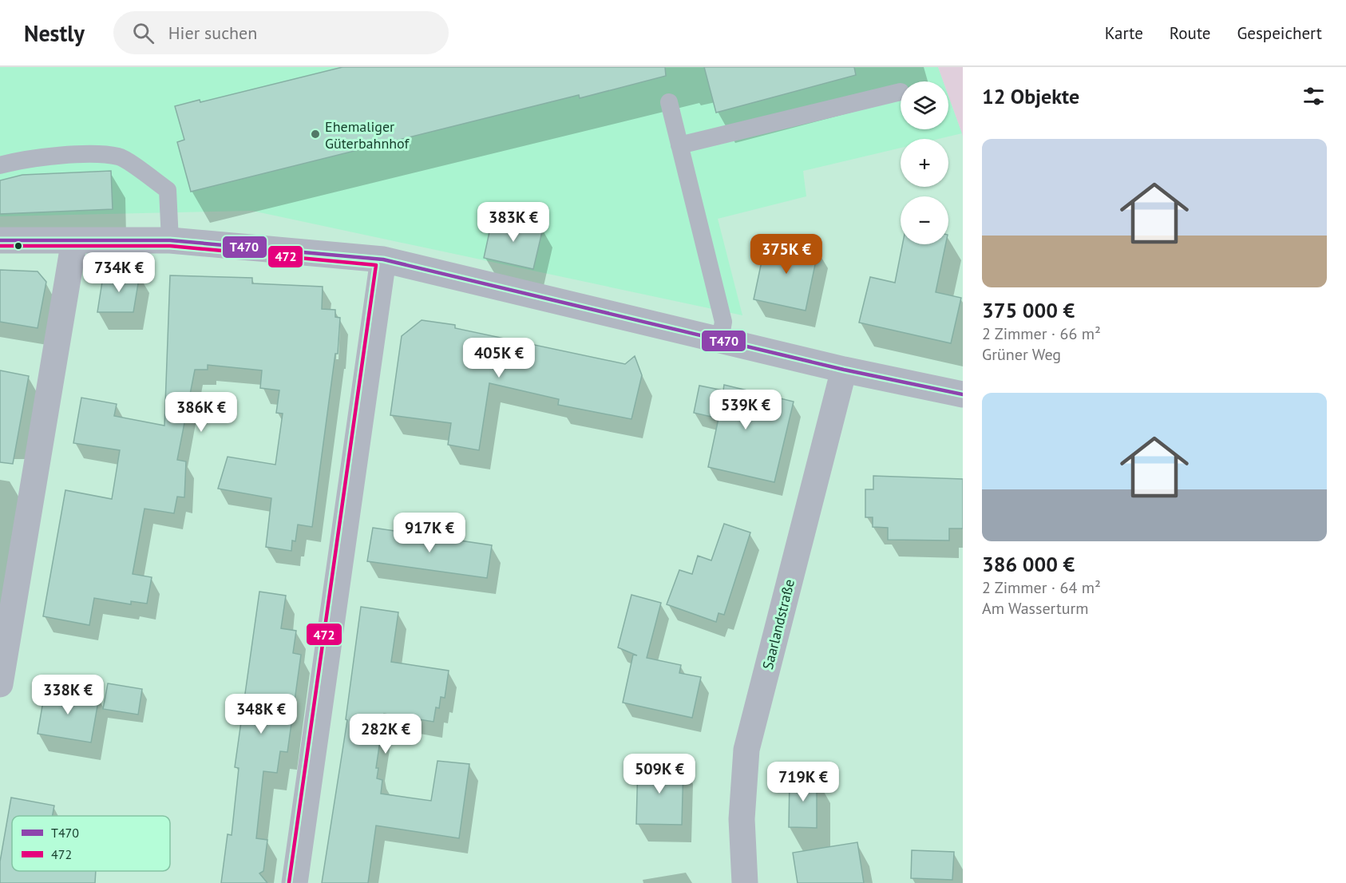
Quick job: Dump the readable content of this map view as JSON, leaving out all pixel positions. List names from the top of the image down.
{
  "streets": {
    "street": ["Saarlandstraße"]
  },
  "places": ["Ehemaliger Güterbahnhof"],
  "lines": ["transit line T470", "transit line 472"],
  "legend": ["T470", "472"],
  "page": {
    "header": "Nestly",
    "search": "Hier suchen",
    "nav": ["Karte", "Route", "Gespeichert"],
    "heading": "12 Objekte",
    "map_buttons": ["+", "−"],
    "list": [
      {
        "name": "375 000 €",
        "note": "2 Zimmer · 66 m² · Grüner Weg"
      },
      {
        "name": "386 000 €",
        "note": "2 Zimmer · 64 m² · Am Wasserturm"
      }
    ],
    "price": [
      "383K €",
      "375K €",
      "734K €",
      "405K €",
      "539K €",
      "386K €",
      "917K €",
      "338K €",
      "348K €",
      "282K €",
      "509K €",
      "719K €"
    ]
  }
}
